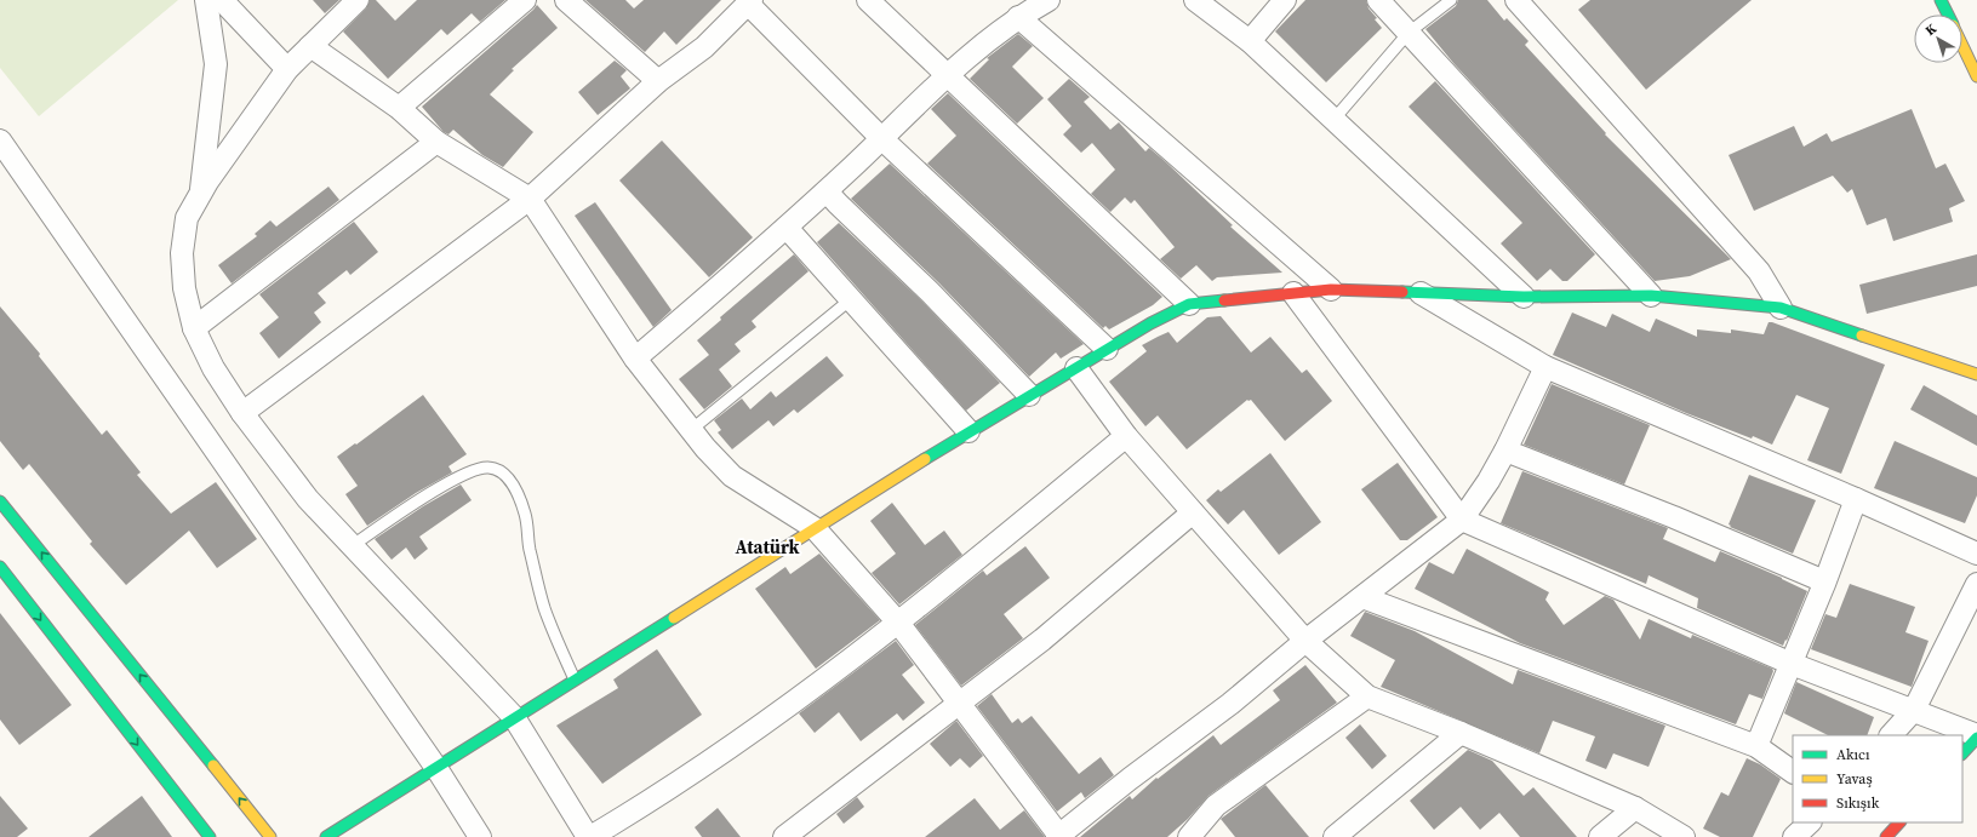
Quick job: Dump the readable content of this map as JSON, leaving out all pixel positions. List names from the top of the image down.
{
  "districts": ["Atatürk"],
  "legend": ["Akıcı", "Yavaş", "Sıkışık"],
  "north": "top left"
}
